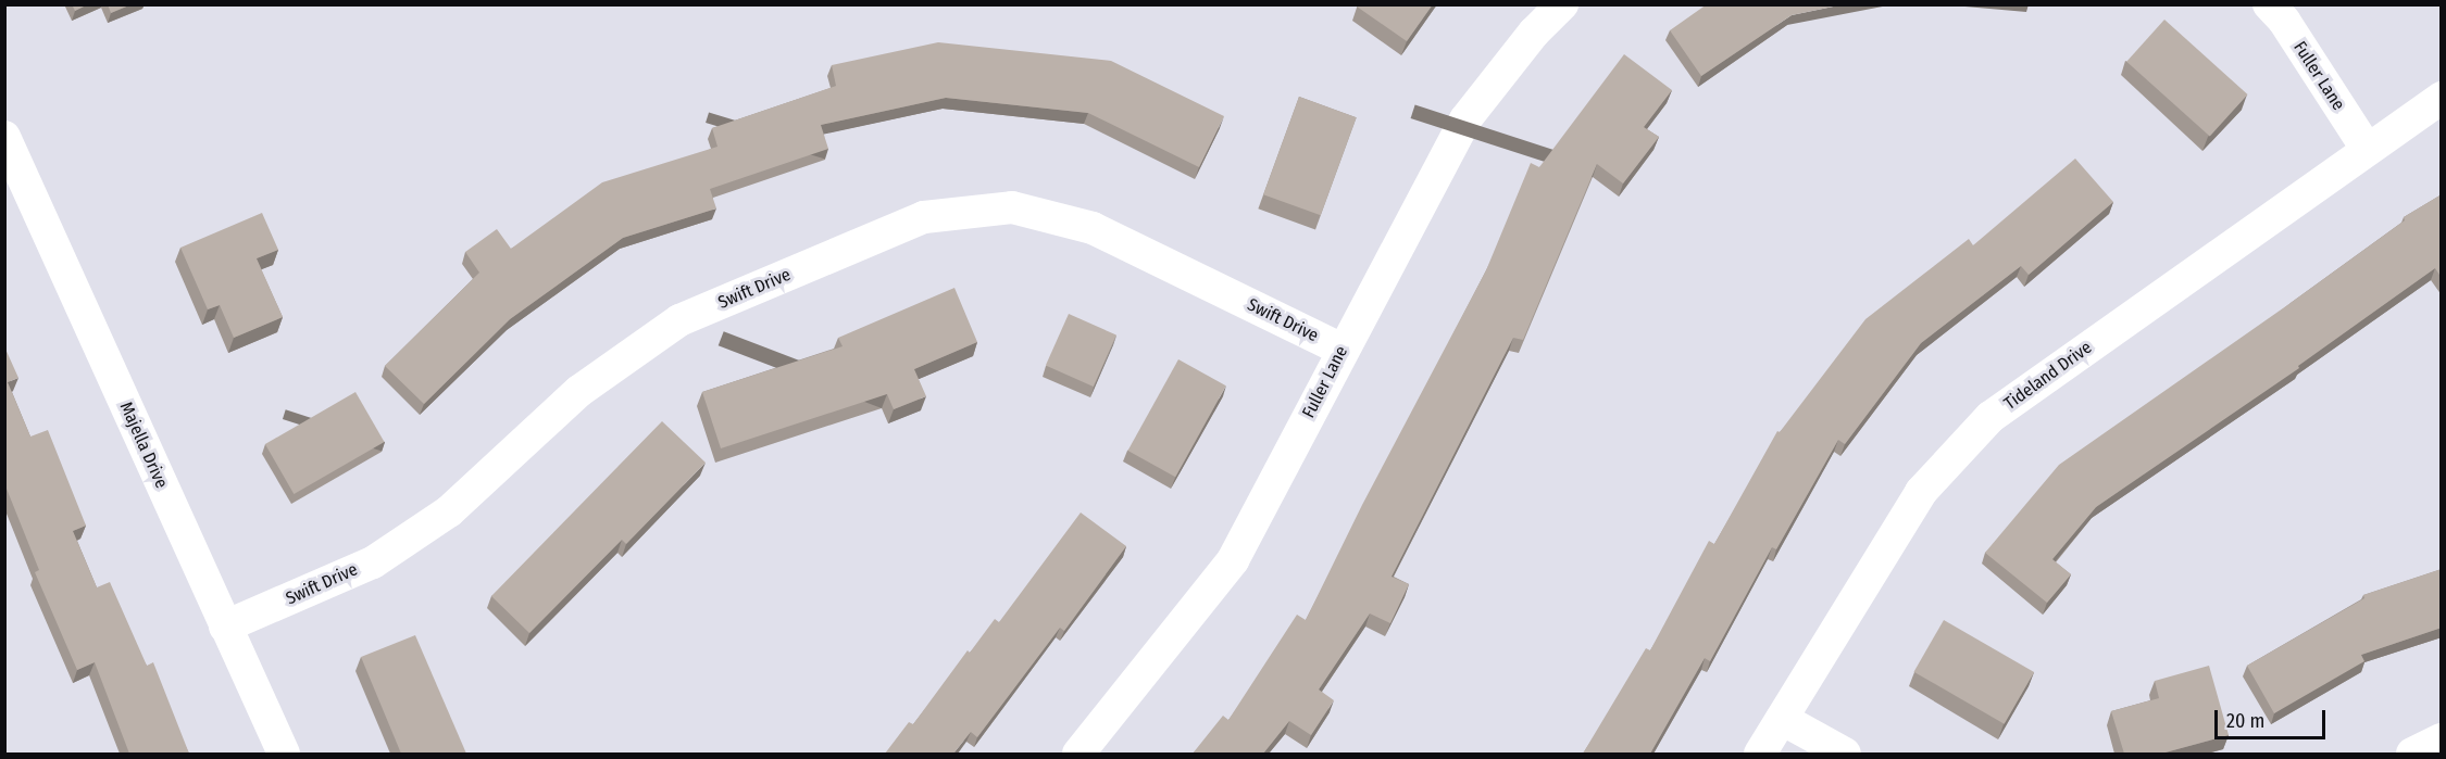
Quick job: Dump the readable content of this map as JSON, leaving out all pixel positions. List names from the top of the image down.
{
  "streets": {
    "street": [
      "Fuller Lane",
      "Swift Drive",
      "Tideland Drive",
      "Majella Drive"
    ]
  },
  "crossings": [
    ["Fuller Lane", "Swift Drive"],
    ["Fuller Lane", "Tideland Drive"],
    ["Swift Drive", "Majella Drive"]
  ],
  "scale_bar": "20 m"
}
